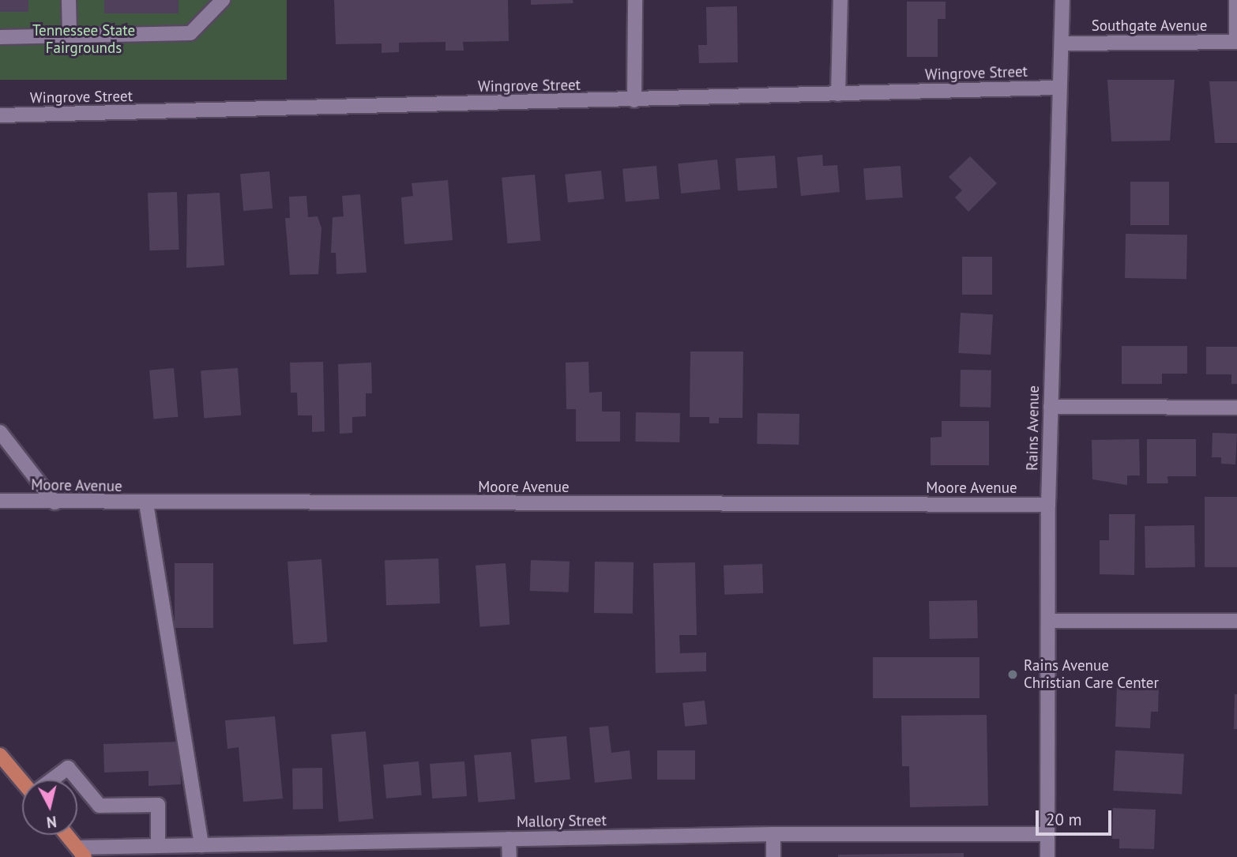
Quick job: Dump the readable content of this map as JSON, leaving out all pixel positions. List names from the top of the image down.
{
  "streets": {
    "street": [
      "Southgate Avenue",
      "Wingrove Street",
      "Rains Avenue",
      "Moore Avenue",
      "Mallory Street"
    ]
  },
  "crossings": [
    ["Southgate Avenue", "Rains Avenue"],
    ["Wingrove Street", "Rains Avenue"],
    ["Rains Avenue", "Moore Avenue"],
    ["Rains Avenue", "Mallory Street"]
  ],
  "parks": ["Tennessee State Fairgrounds"],
  "places": ["Rains Avenue Christian Care Center"],
  "scale_bar": "20 m",
  "north": "bottom"
}
